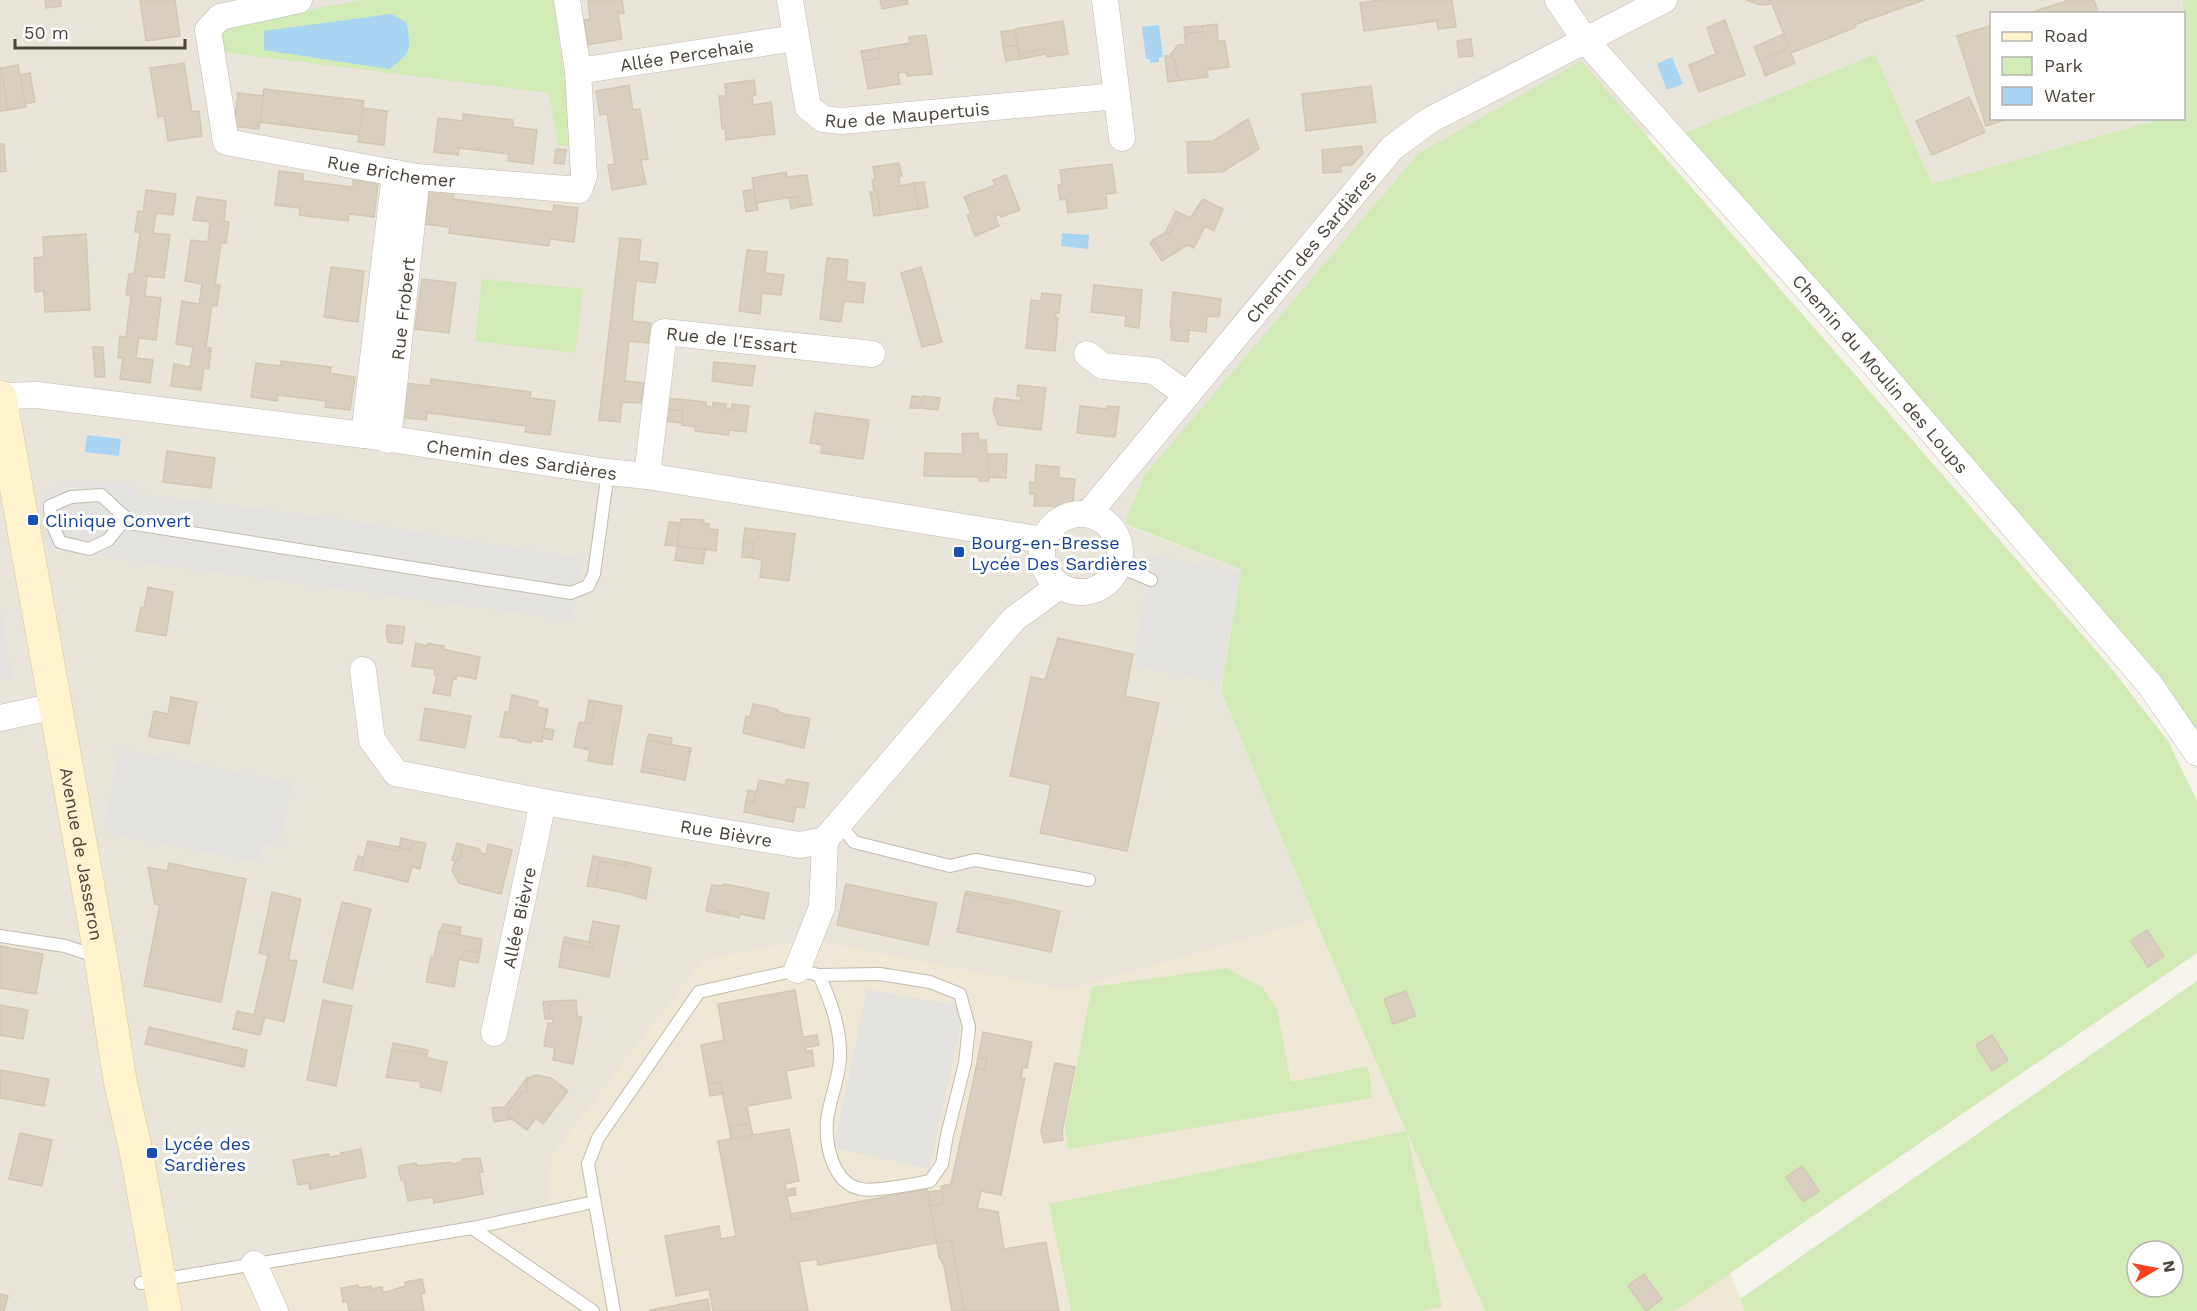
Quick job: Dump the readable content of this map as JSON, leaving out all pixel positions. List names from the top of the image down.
{
  "streets": {
    "main road": ["Avenue de Jasseron"],
    "street": [
      "Allée Percehaie",
      "Rue de Maupertuis",
      "Rue Brichemer",
      "Chemin des Sardières",
      "Rue Frobert",
      "Rue de l'Essart",
      "Chemin du Moulin des Loups",
      "Rue Bièvre",
      "Allée Bièvre"
    ]
  },
  "crossings": [
    ["Allée Percehaie", "Rue de Maupertuis"],
    ["Allée Percehaie", "Rue Brichemer"],
    ["Rue Brichemer", "Rue Frobert"],
    ["Chemin des Sardières", "Rue Frobert"],
    ["Chemin des Sardières", "Rue de l'Essart"],
    ["Chemin des Sardières", "Chemin du Moulin des Loups"],
    ["Chemin des Sardières", "Avenue de Jasseron"],
    ["Rue Bièvre", "Allée Bièvre"]
  ],
  "places": {
    "transit": ["Clinique Convert", "Bourg-en-Bresse Lycée Des Sardières", "Lycée des Sardières"]
  },
  "legend": ["Road", "Park", "Water"],
  "scale_bar": "50 m",
  "north": "right"
}
